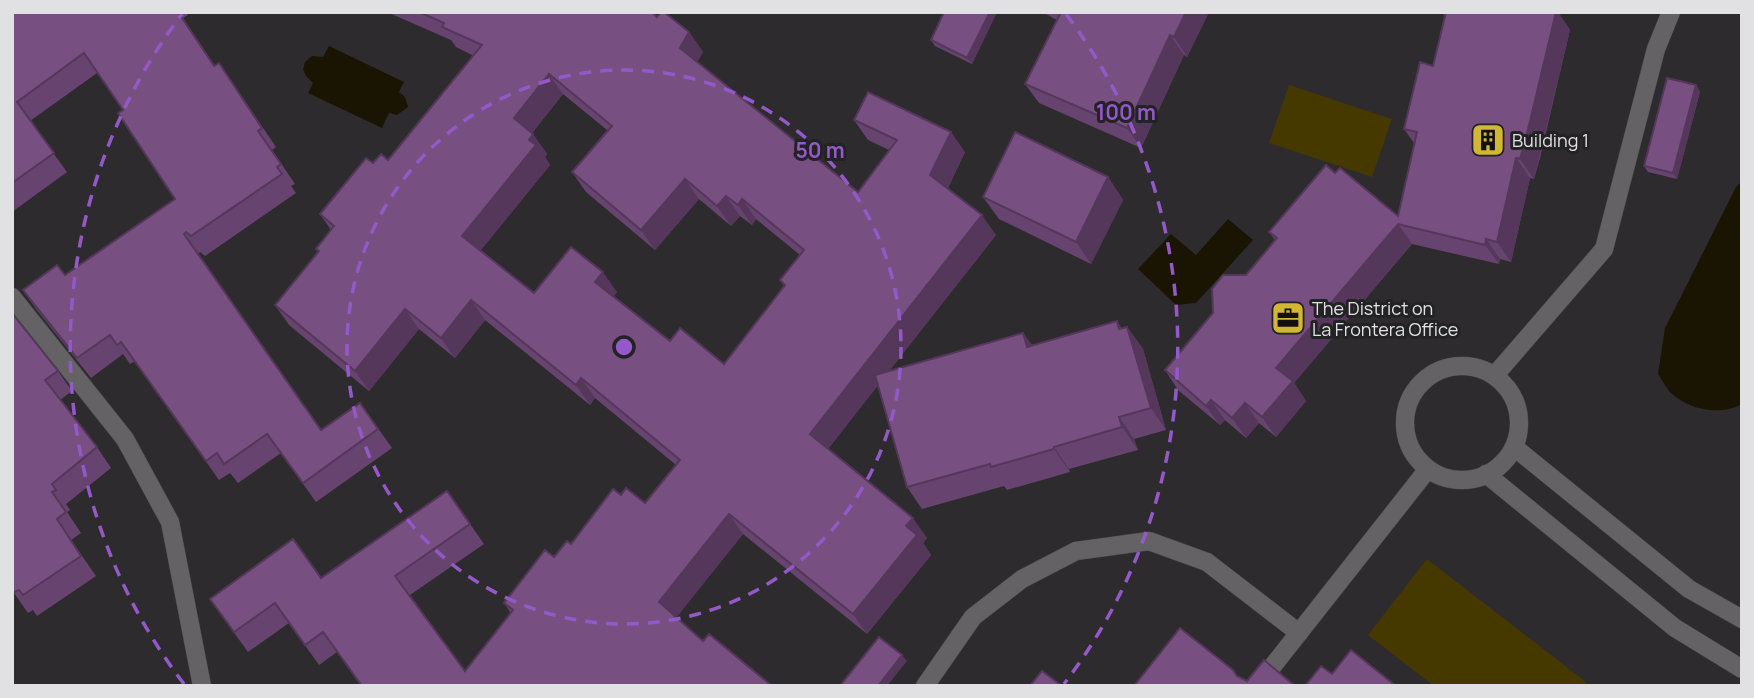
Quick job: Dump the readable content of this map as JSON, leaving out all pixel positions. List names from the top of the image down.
{
  "places": {
    "building": ["Building 1"],
    "office": ["The District on La Frontera Office"]
  },
  "rings": ["100 m", "50 m"]
}
